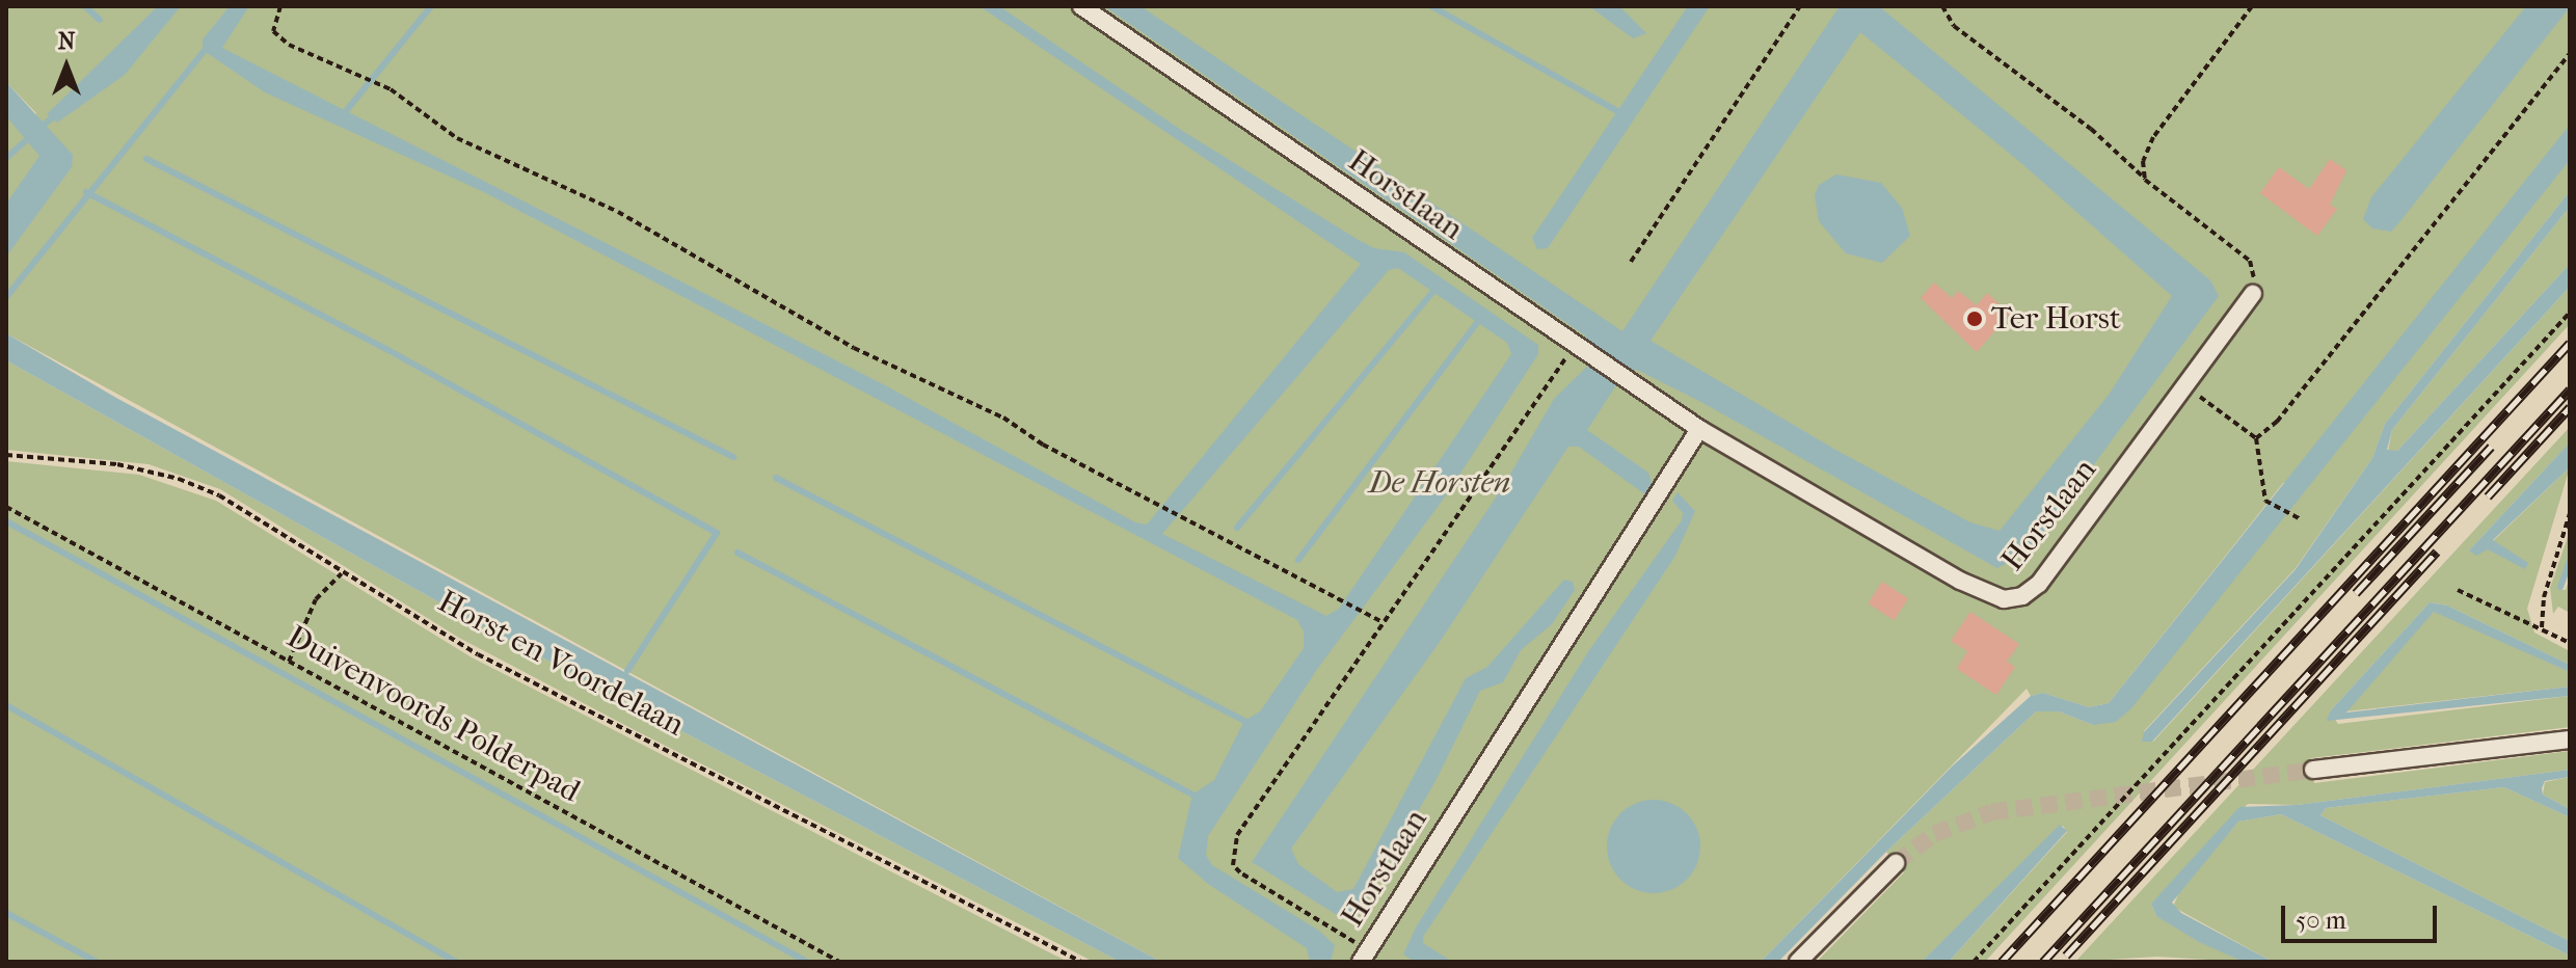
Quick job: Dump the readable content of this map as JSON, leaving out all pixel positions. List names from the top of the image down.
{
  "streets": {
    "street": ["Horstlaan"],
    "path": ["Horst en Voordelaan", "Duivenvoords Polderpad"]
  },
  "parks": ["De Horsten"],
  "places": ["Ter Horst"],
  "scale_bar": "50 m",
  "north": "top"
}
